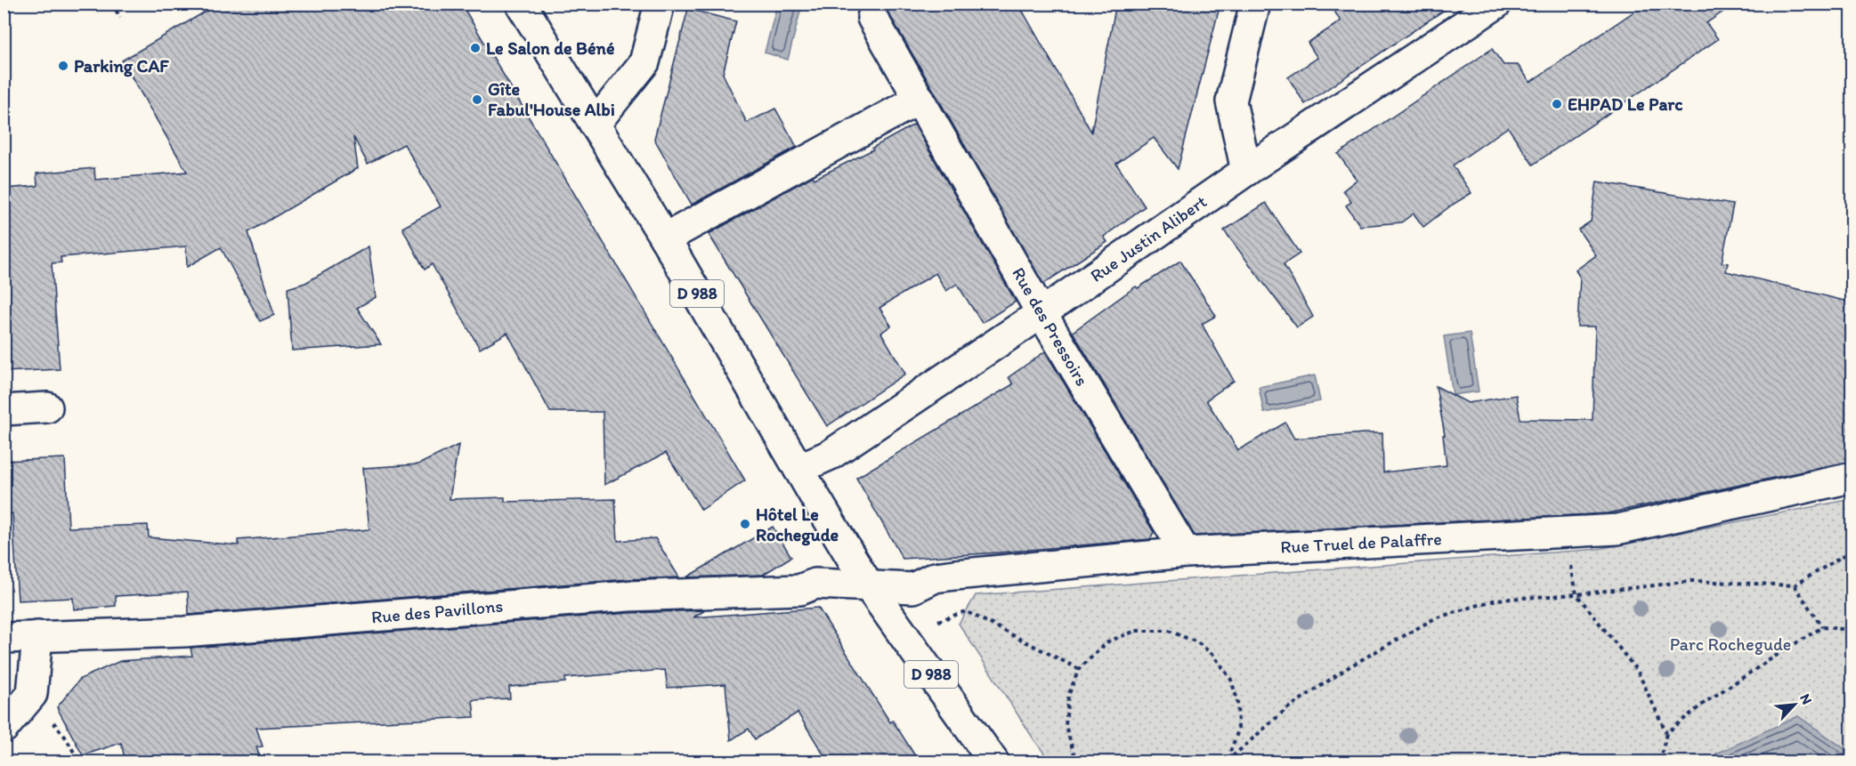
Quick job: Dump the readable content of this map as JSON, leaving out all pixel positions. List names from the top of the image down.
{
  "streets": {
    "street": [
      "Rue Justin Alibert",
      "D 988",
      "Rue des Pressoirs",
      "Rue Truel de Palaffre",
      "Rue des Pavillons"
    ]
  },
  "crossings": [
    ["Rue Justin Alibert", "D 988"],
    ["Rue Justin Alibert", "Rue des Pressoirs"],
    ["D 988", "Rue Truel de Palaffre"],
    ["D 988", "Rue des Pavillons"],
    ["Rue des Pressoirs", "Rue Truel de Palaffre"],
    ["Rue Truel de Palaffre", "Rue des Pavillons"]
  ],
  "parks": ["Parc Rochegude"],
  "places": [
    "Le Salon de Béné",
    "Parking CAF",
    "Gîte Fabul'House Albi",
    "EHPAD Le Parc",
    "Hôtel Le Rochegude"
  ],
  "north": "top right"
}
